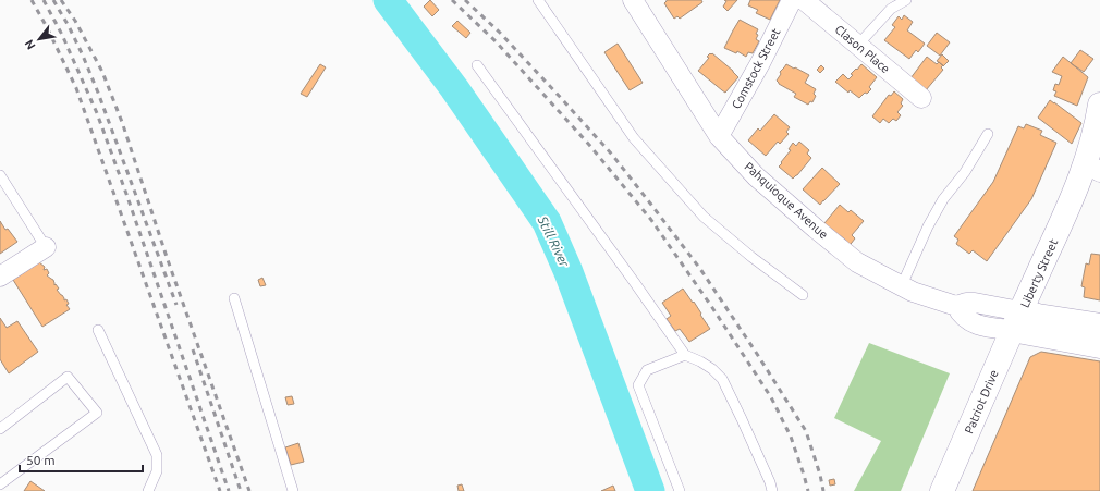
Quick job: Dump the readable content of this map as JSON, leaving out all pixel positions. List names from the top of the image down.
{
  "streets": {
    "main road": ["Liberty Street", "Patriot Drive"],
    "street": ["Clason Place", "Comstock Street", "Pahquioque Avenue"]
  },
  "crossings": [
    ["Comstock Street", "Pahquioque Avenue"],
    ["Pahquioque Avenue", "Liberty Street"],
    ["Pahquioque Avenue", "Patriot Drive"],
    ["Liberty Street", "Patriot Drive"]
  ],
  "water": ["Still River"],
  "scale_bar": "50 m",
  "north": "bottom left"
}
